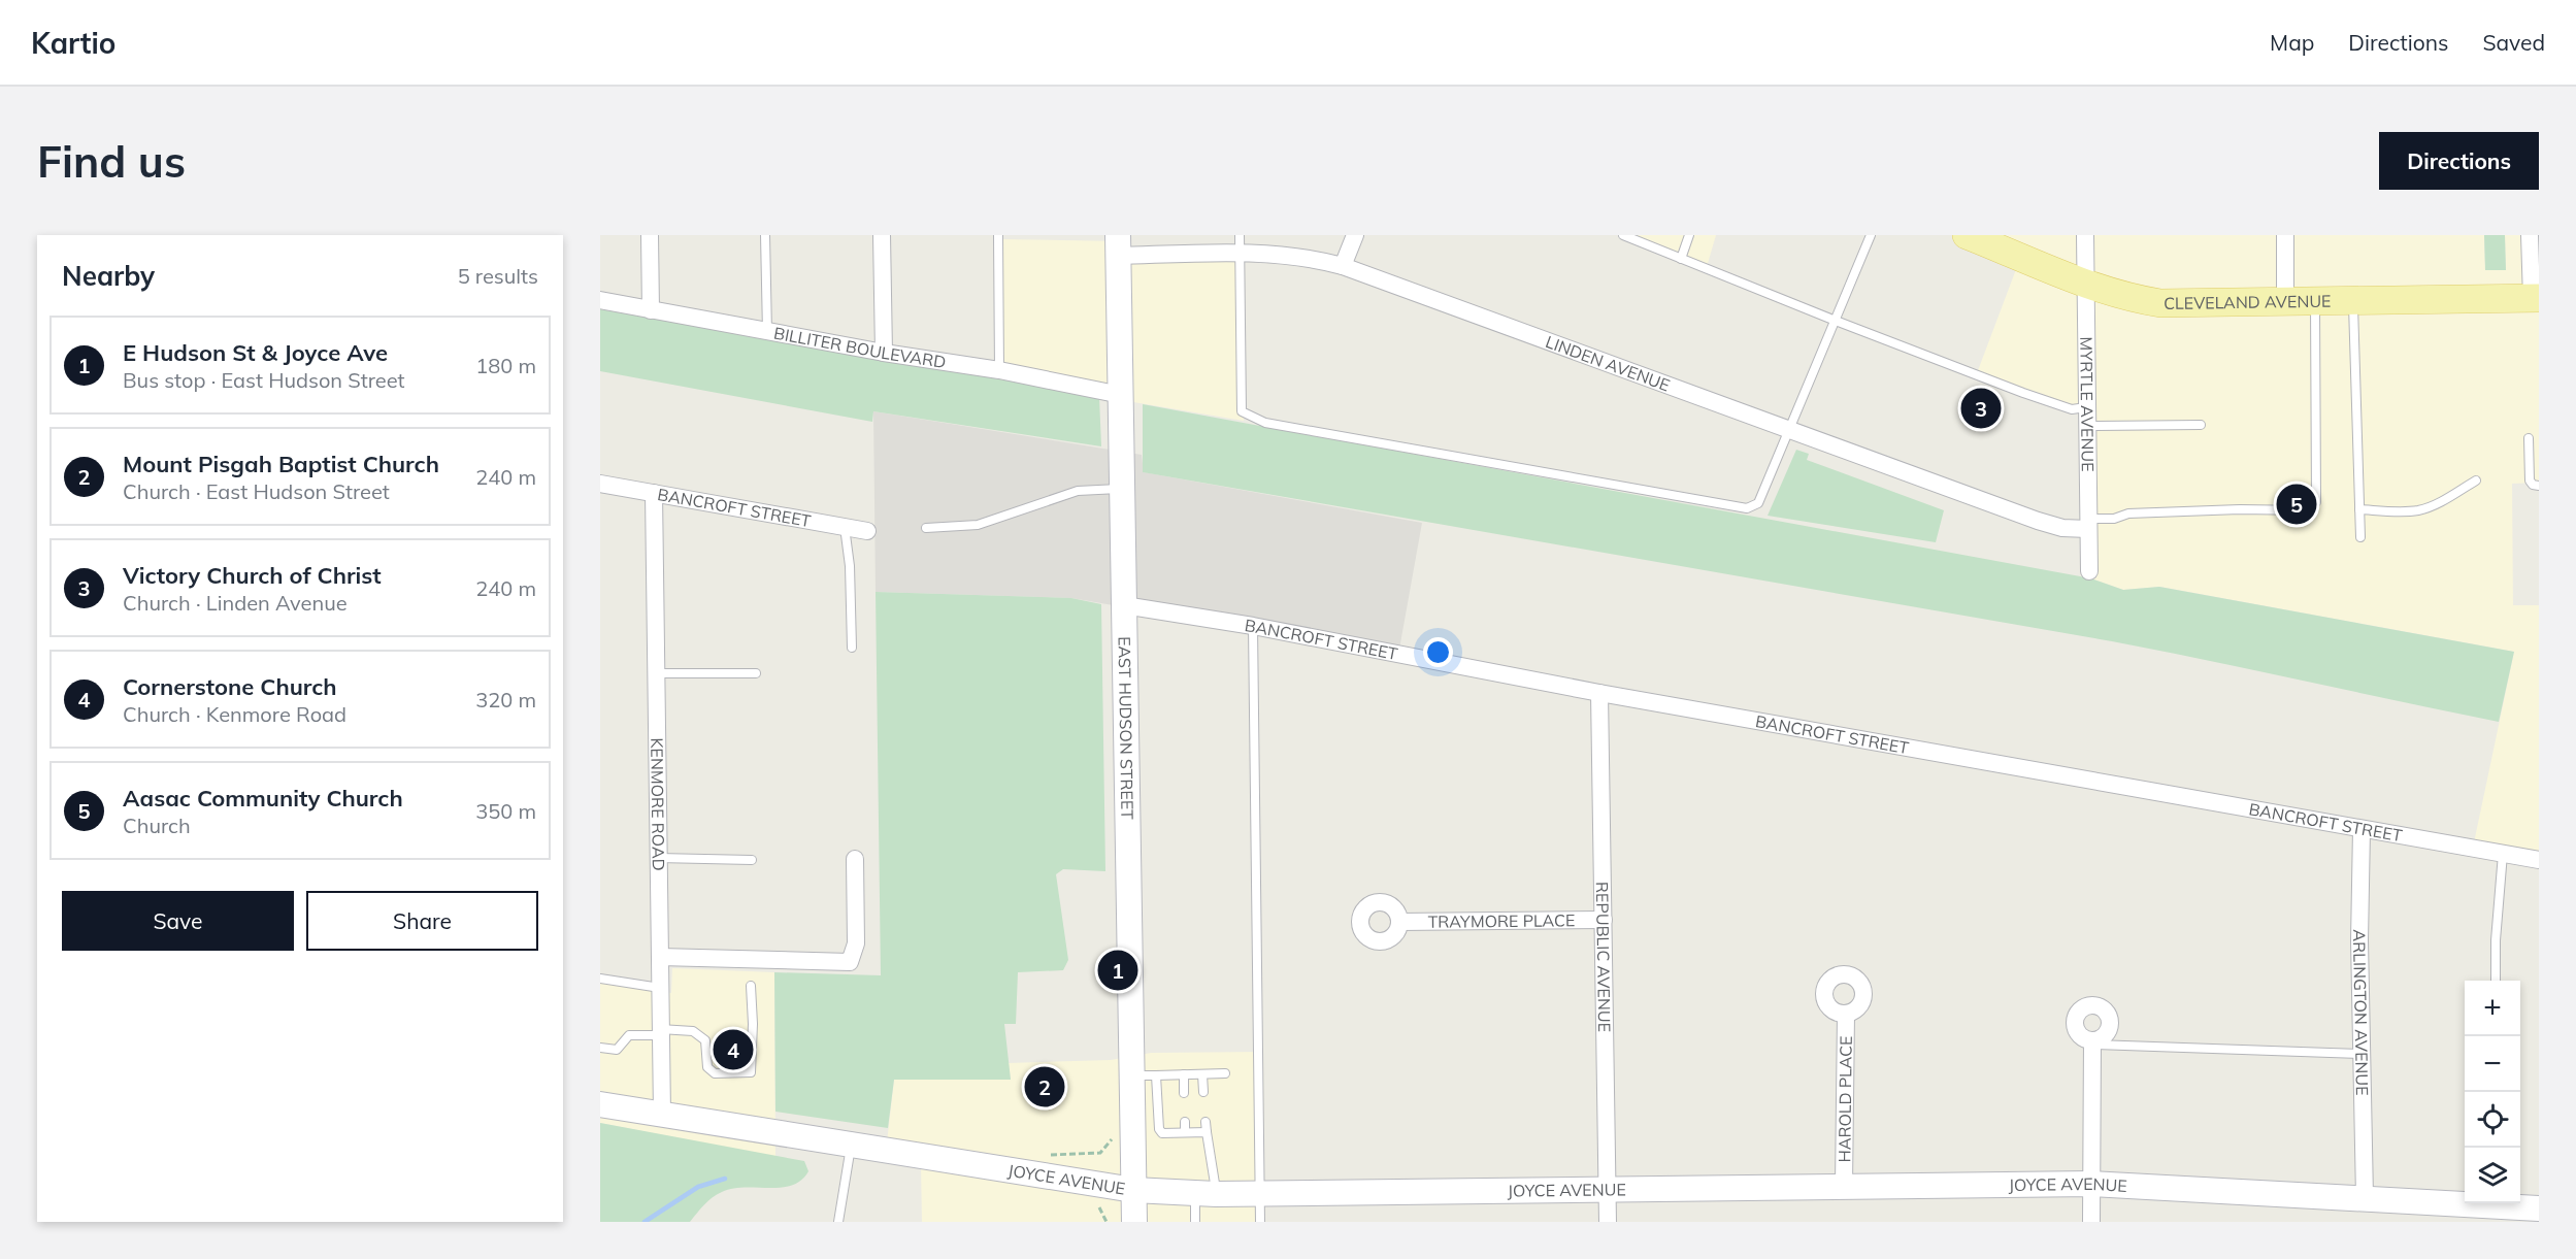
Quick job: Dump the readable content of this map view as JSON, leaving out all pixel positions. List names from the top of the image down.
{
  "streets": {
    "main road": ["CLEVELAND AVENUE"],
    "street": [
      "BILLITER BOULEVARD",
      "LINDEN AVENUE",
      "MYRTLE AVENUE",
      "BANCROFT STREET",
      "EAST HUDSON STREET",
      "KENMORE ROAD",
      "TRAYMORE PLACE",
      "REPUBLIC AVENUE",
      "ARLINGTON AVENUE",
      "HAROLD PLACE",
      "JOYCE AVENUE"
    ]
  },
  "crossings": [
    ["CLEVELAND AVENUE", "MYRTLE AVENUE"],
    ["BILLITER BOULEVARD", "EAST HUDSON STREET"],
    ["LINDEN AVENUE", "MYRTLE AVENUE"],
    ["LINDEN AVENUE", "EAST HUDSON STREET"],
    ["BANCROFT STREET", "EAST HUDSON STREET"],
    ["BANCROFT STREET", "KENMORE ROAD"],
    ["BANCROFT STREET", "REPUBLIC AVENUE"],
    ["BANCROFT STREET", "ARLINGTON AVENUE"],
    ["EAST HUDSON STREET", "JOYCE AVENUE"],
    ["KENMORE ROAD", "JOYCE AVENUE"],
    ["TRAYMORE PLACE", "REPUBLIC AVENUE"],
    ["REPUBLIC AVENUE", "JOYCE AVENUE"],
    ["ARLINGTON AVENUE", "JOYCE AVENUE"],
    ["HAROLD PLACE", "JOYCE AVENUE"]
  ],
  "page": {
    "header": "Kartio",
    "nav": ["Map", "Directions", "Saved"],
    "buttons": [
      "Directions",
      ["Save", "Share"]
    ],
    "title": "Find us",
    "heading": ["Nearby", "5 results"],
    "list": [
      {
        "mark": "1",
        "name": "E Hudson St & Joyce Ave",
        "note": "Bus stop · East Hudson Street",
        "value": "180 m"
      },
      {
        "mark": "2",
        "name": "Mount Pisgah Baptist Church",
        "note": "Church · East Hudson Street",
        "value": "240 m"
      },
      {
        "mark": "3",
        "name": "Victory Church of Christ",
        "note": "Church · Linden Avenue",
        "value": "240 m"
      },
      {
        "mark": "4",
        "name": "Cornerstone Church",
        "note": "Church · Kenmore Road",
        "value": "320 m"
      },
      {
        "mark": "5",
        "name": "Aasac Community Church",
        "note": "Church",
        "value": "350 m"
      }
    ],
    "pins": [
      "3",
      "5",
      "1",
      "4",
      "2"
    ],
    "map_buttons": ["+", "−"]
  }
}
